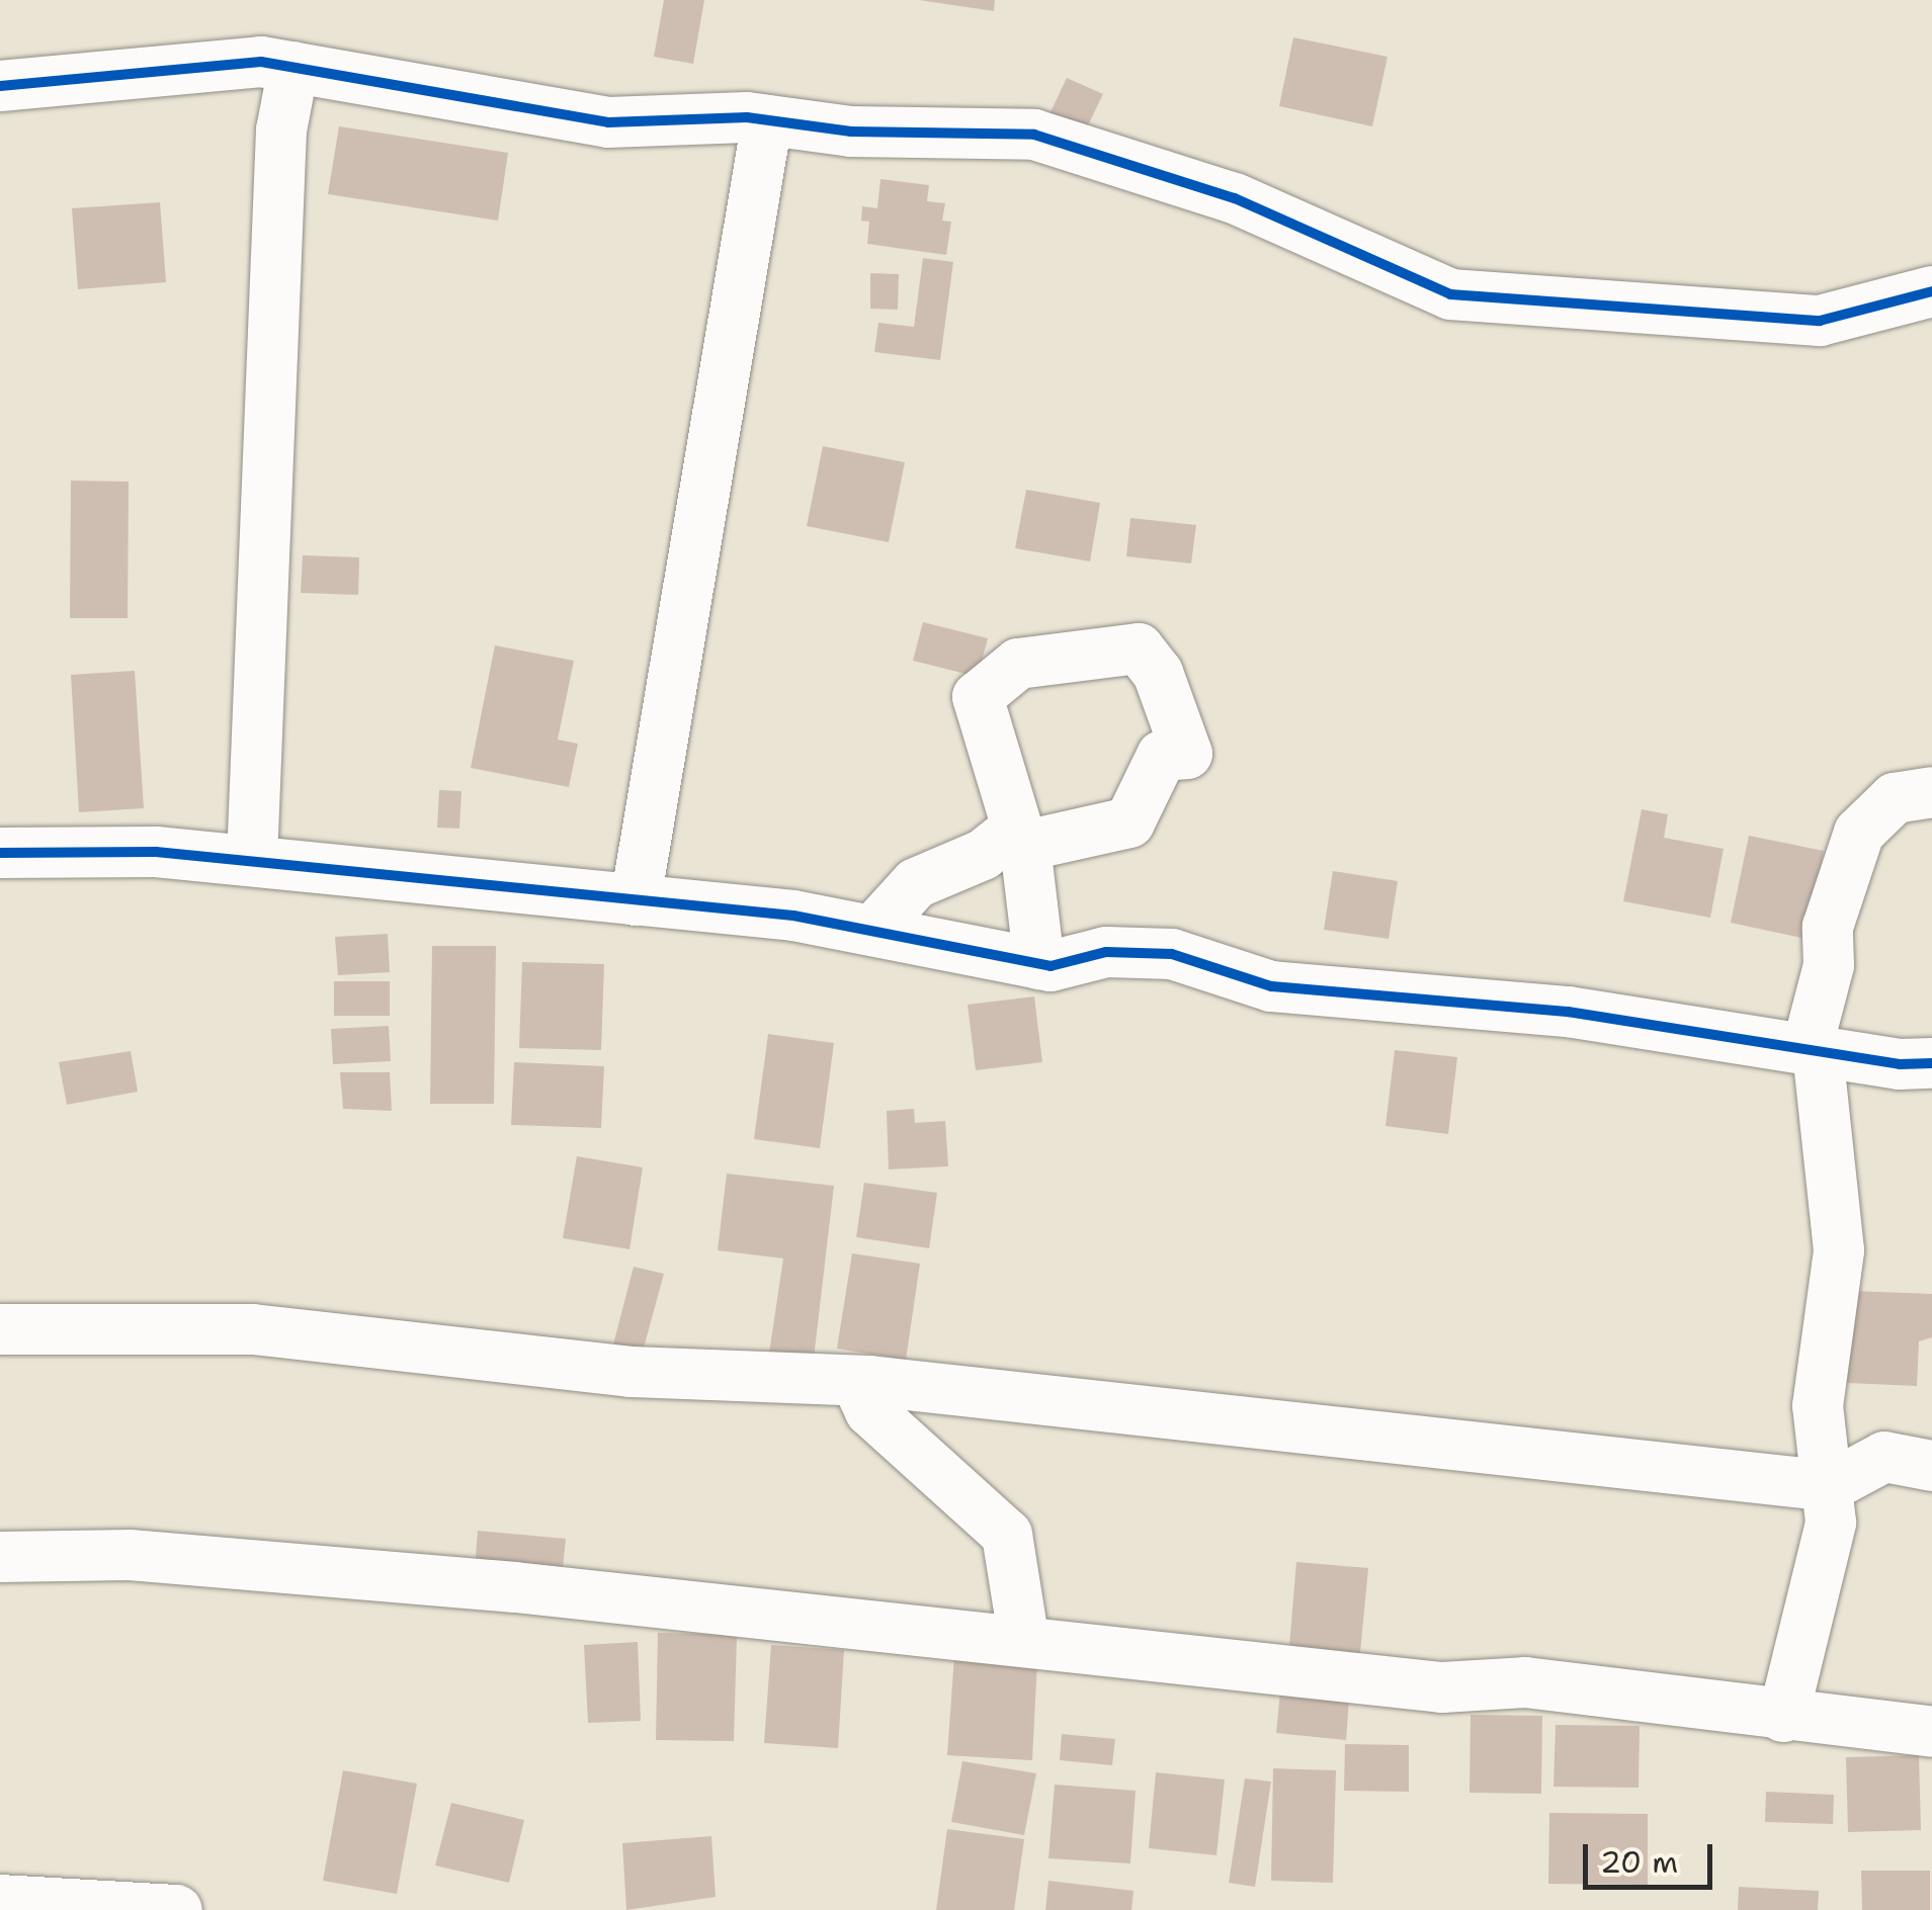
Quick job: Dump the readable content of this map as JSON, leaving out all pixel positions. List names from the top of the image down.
{
  "scale_bar": "20 m"
}
